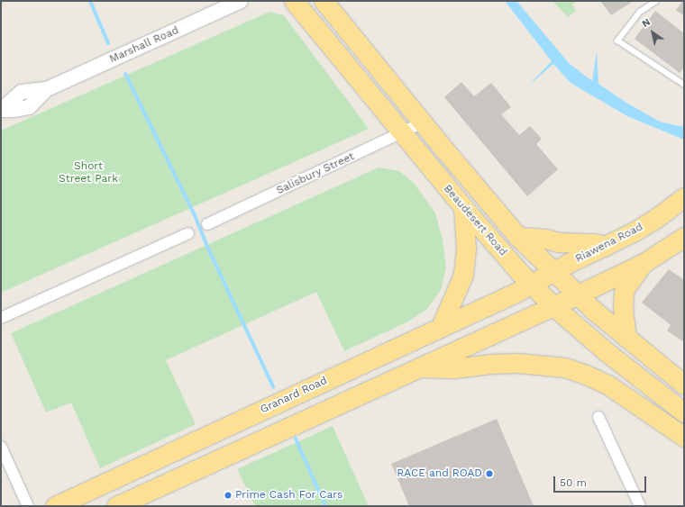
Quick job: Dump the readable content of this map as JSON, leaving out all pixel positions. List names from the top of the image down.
{
  "streets": {
    "highway": ["Beaudesert Road", "Riawena Road", "Granard Road"],
    "street": ["Marshall Road", "Salisbury Street"]
  },
  "crossings": [
    ["Salisbury Street", "Beaudesert Road"],
    ["Beaudesert Road", "Riawena Road"],
    ["Beaudesert Road", "Granard Road"],
    ["Riawena Road", "Granard Road"]
  ],
  "parks": ["Short Street Park"],
  "places": ["RACE and ROAD", "Prime Cash For Cars"],
  "scale_bar": "50 m",
  "north": "top left"
}
